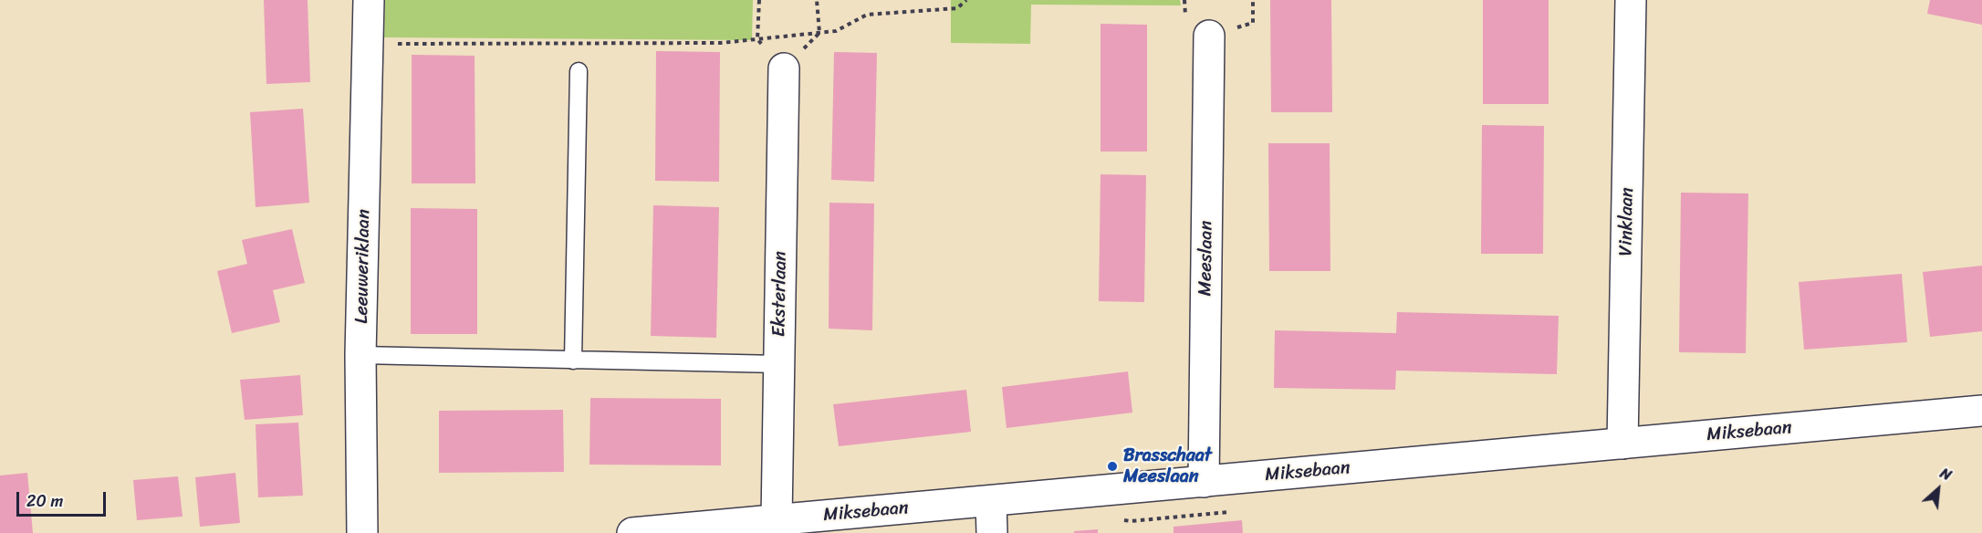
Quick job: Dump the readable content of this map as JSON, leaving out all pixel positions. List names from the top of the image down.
{
  "streets": {
    "street": [
      "Vinklaan",
      "Meeslaan",
      "Leeuweriklaan",
      "Eksterlaan",
      "Miksebaan"
    ]
  },
  "crossings": [
    ["Vinklaan", "Miksebaan"],
    ["Meeslaan", "Miksebaan"],
    ["Eksterlaan", "Miksebaan"]
  ],
  "places": ["Brasschaat Meeslaan"],
  "scale_bar": "20 m",
  "north": "top right"
}
